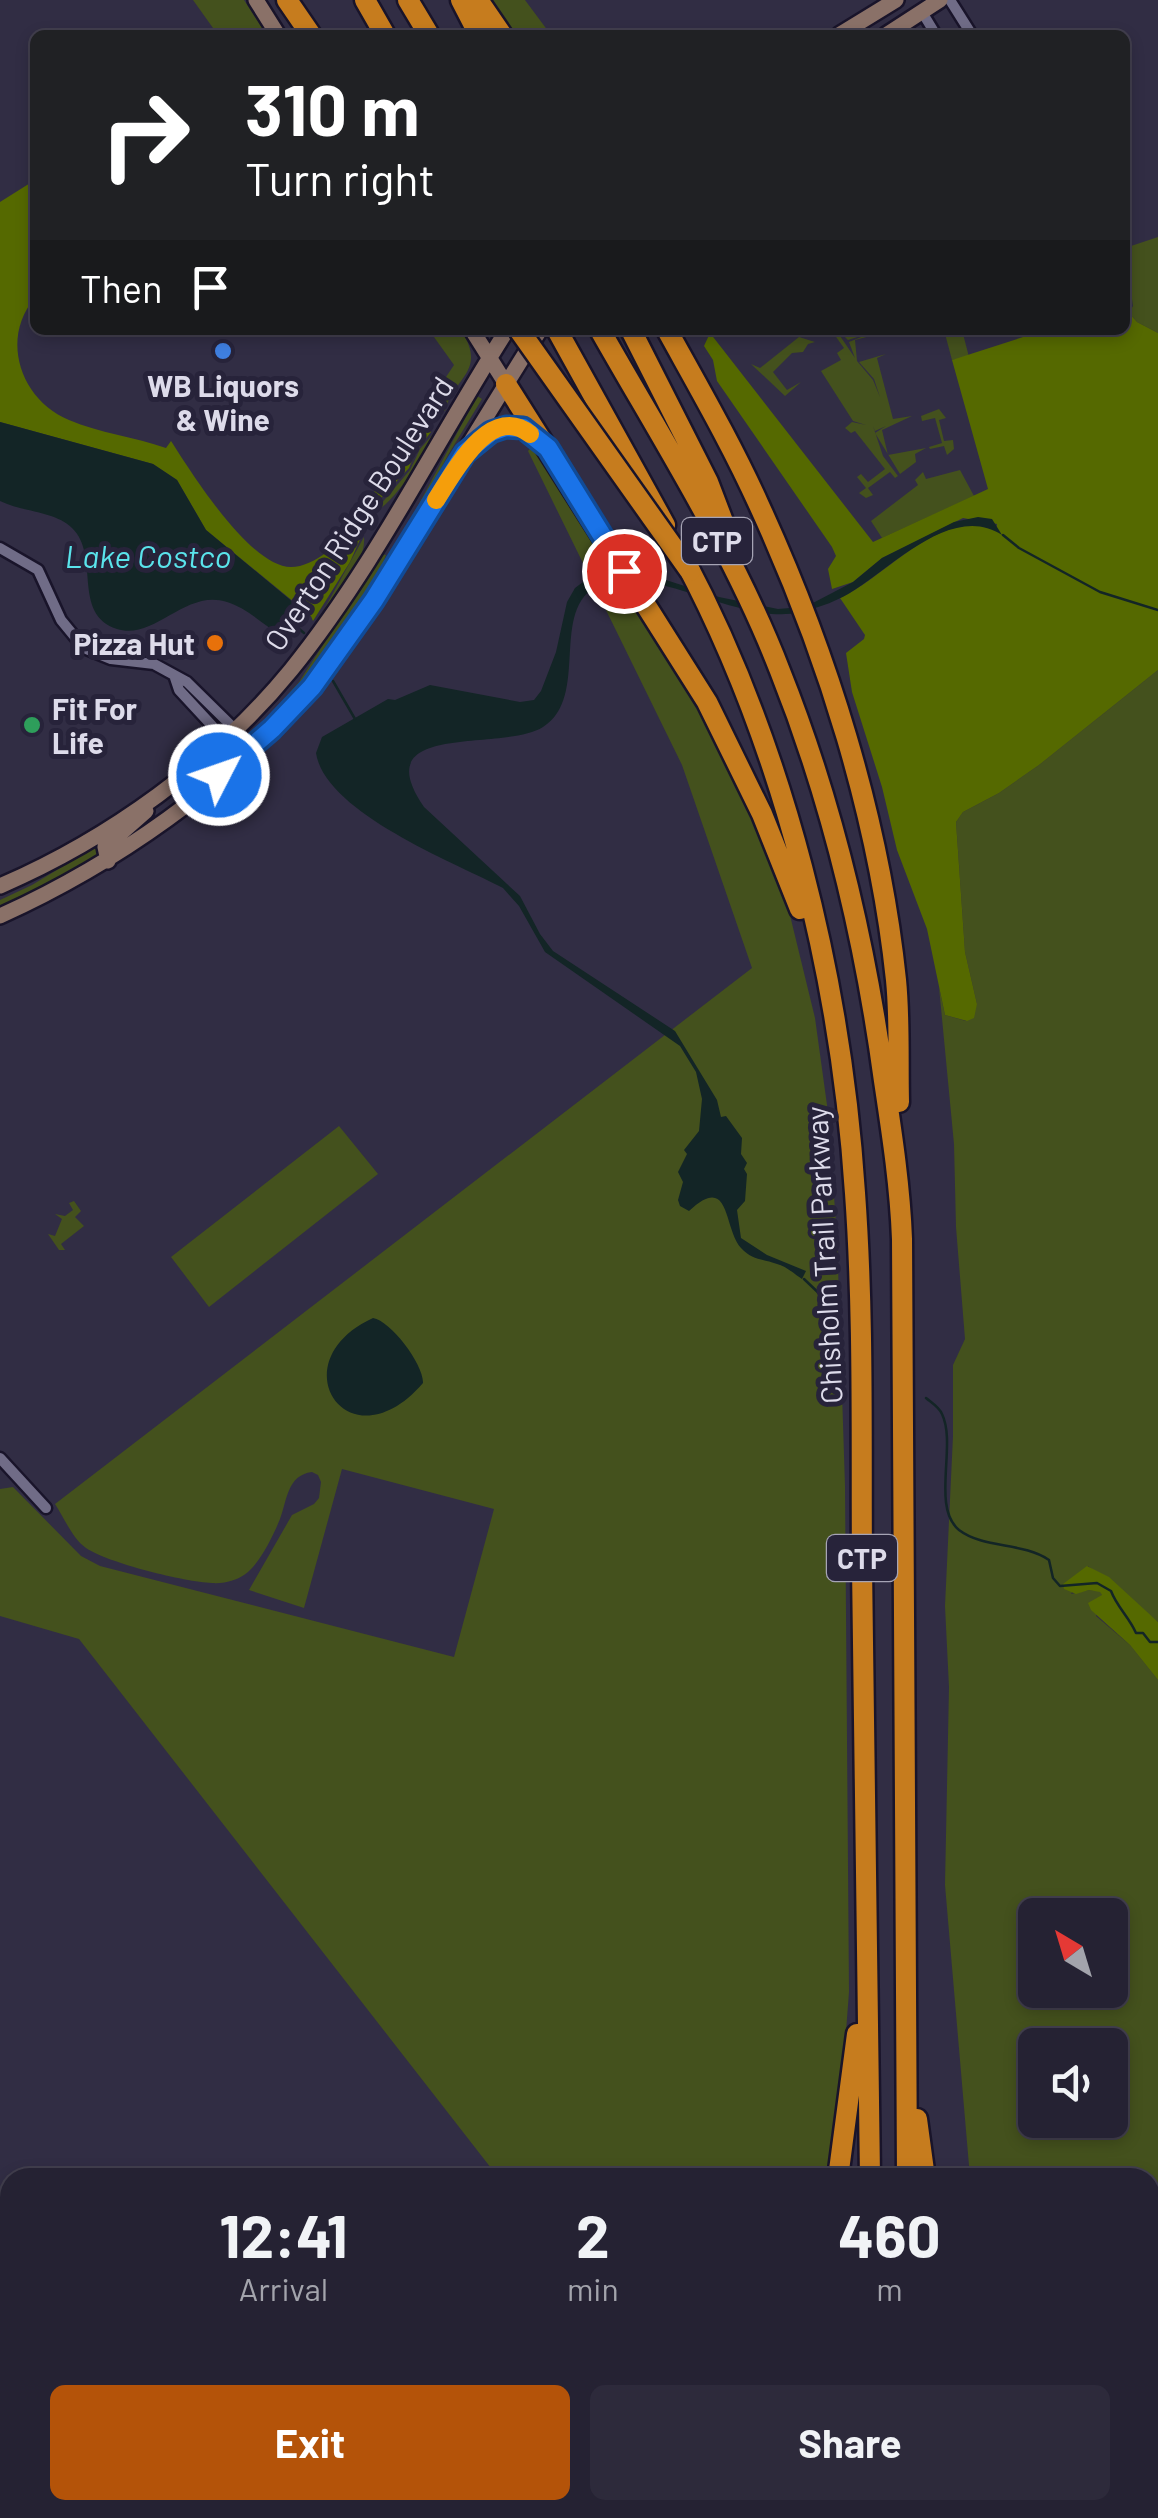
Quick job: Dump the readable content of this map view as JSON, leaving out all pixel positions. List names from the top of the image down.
{
  "streets": {
    "highway": ["CTP", "Chisholm Trail Parkway"],
    "street": ["Overton Ridge Boulevard"]
  },
  "water": ["Lake Costco"],
  "places": ["WB Liquors & Wine", "Pizza Hut", "Fit For Life"],
  "north": "top left",
  "page": {
    "turn": ["310 m", "Turn right"],
    "then": "Then",
    "eta": [
      "12:41",
      "Arrival",
      "2",
      "min",
      "460",
      "m"
    ],
    "buttons": ["Exit", "Share"]
  }
}
